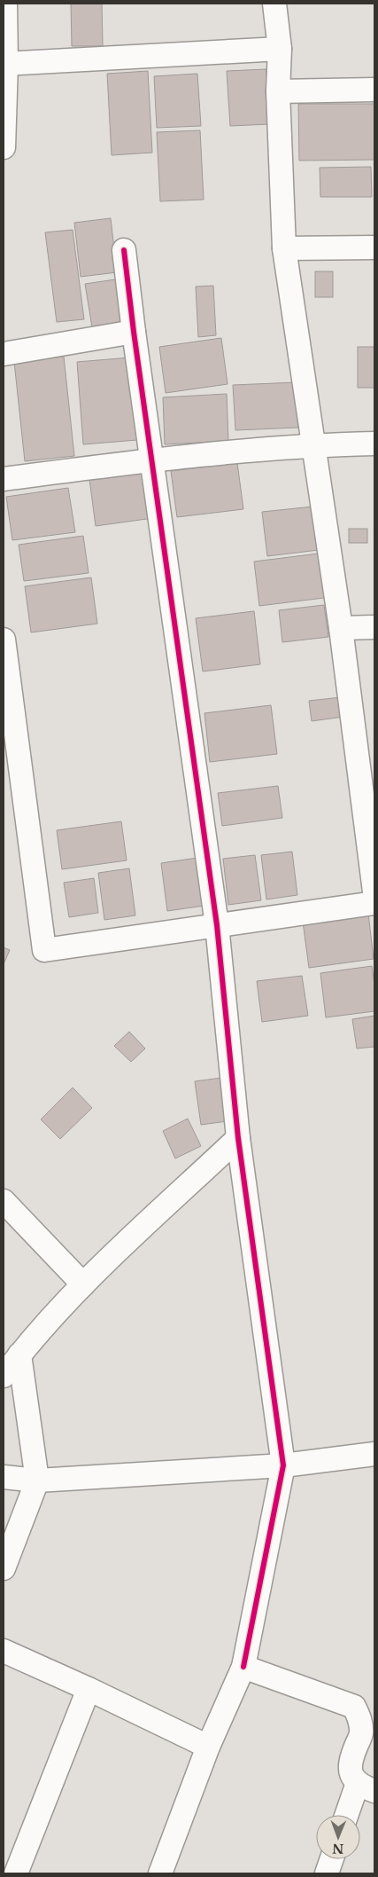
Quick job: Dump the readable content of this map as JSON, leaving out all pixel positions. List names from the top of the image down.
{
  "north": "bottom"
}
